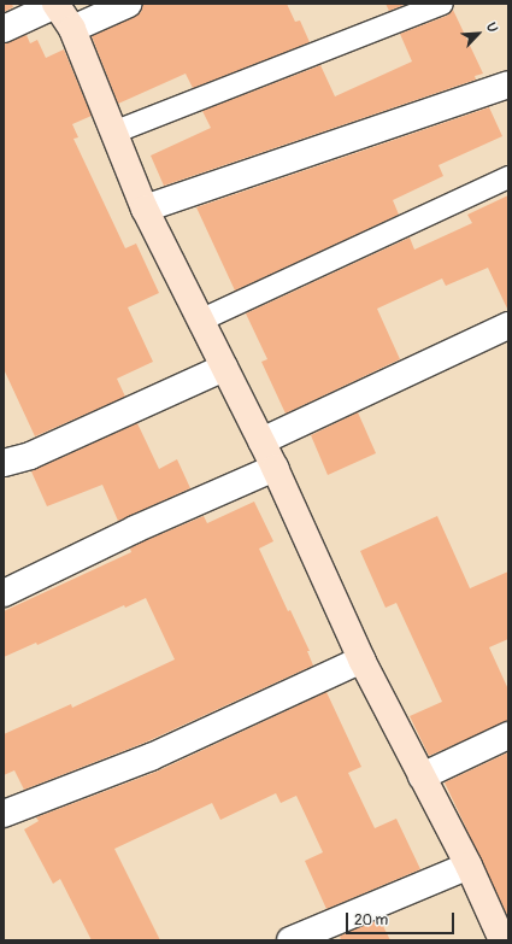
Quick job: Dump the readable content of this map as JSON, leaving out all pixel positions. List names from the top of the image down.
{
  "scale_bar": "20 m",
  "north": "top right"
}
